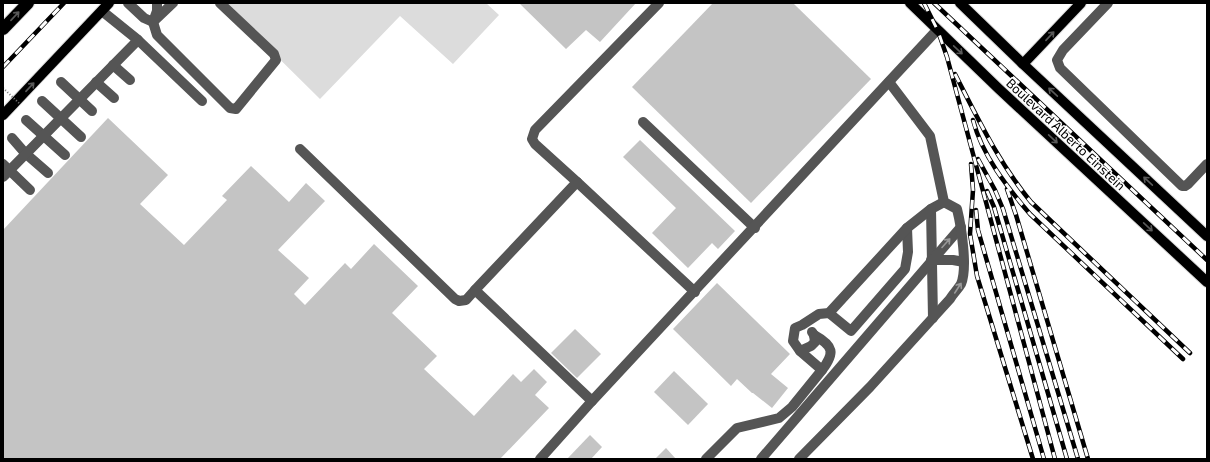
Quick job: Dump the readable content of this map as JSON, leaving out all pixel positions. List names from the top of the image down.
{
  "streets": {
    "main road": ["Boulevard Alberto Einstein"]
  }
}
